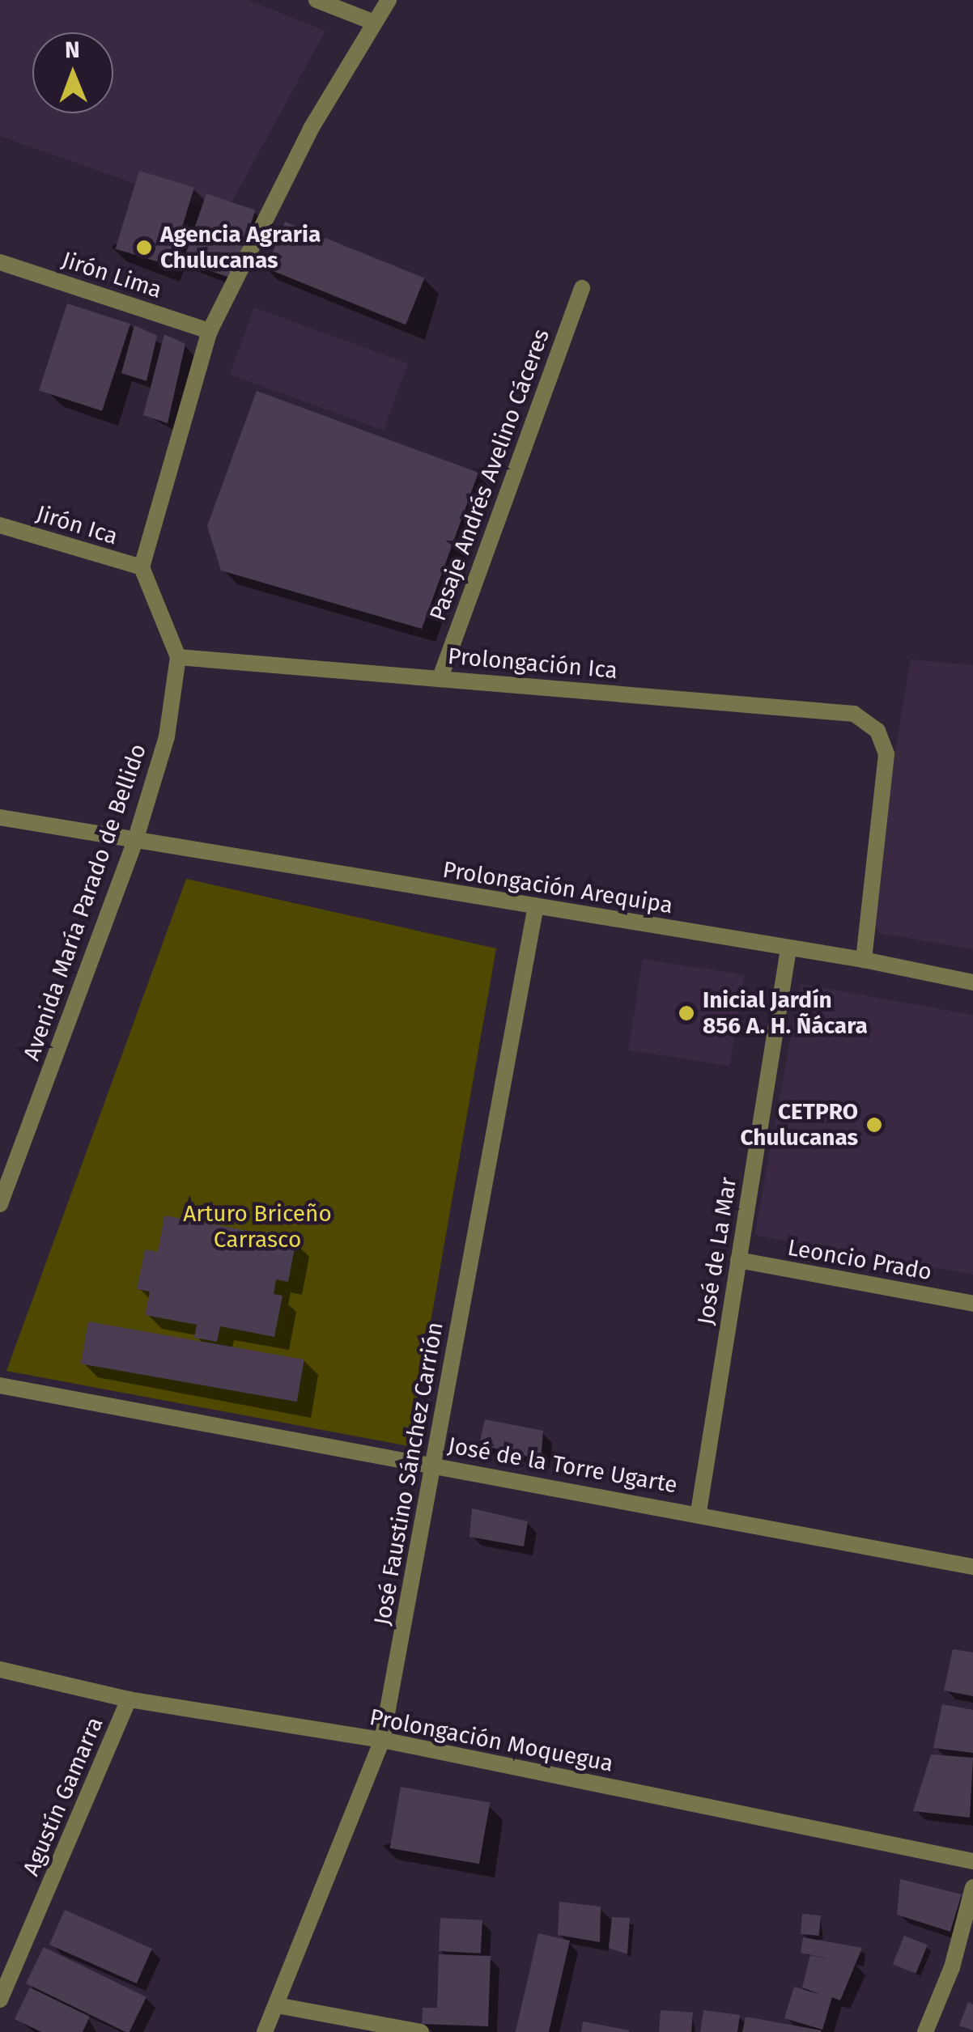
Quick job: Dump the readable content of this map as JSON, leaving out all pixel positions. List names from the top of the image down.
{
  "streets": {
    "street": [
      "Jirón Lima",
      "Pasaje Andrés Avelino Cáceres",
      "Jirón Ica",
      "Prolongación Ica",
      "Prolongación Arequipa",
      "Avenida María Parado de Bellido",
      "José de La Mar",
      "Leoncio Prado",
      "José de la Torre Ugarte",
      "José Faustino Sánchez Carrión",
      "Prolongación Moquegua",
      "Agustín Gamarra"
    ]
  },
  "crossings": [
    ["Pasaje Andrés Avelino Cáceres", "Prolongación Ica"],
    ["Prolongación Ica", "Prolongación Arequipa"],
    ["Prolongación Ica", "Avenida María Parado de Bellido"],
    ["Prolongación Arequipa", "Avenida María Parado de Bellido"],
    ["Prolongación Arequipa", "José de La Mar"],
    ["Prolongación Arequipa", "José Faustino Sánchez Carrión"],
    ["José de La Mar", "Leoncio Prado"],
    ["José de La Mar", "José de la Torre Ugarte"],
    ["José de la Torre Ugarte", "José Faustino Sánchez Carrión"],
    ["José Faustino Sánchez Carrión", "Prolongación Moquegua"],
    ["Prolongación Moquegua", "Agustín Gamarra"]
  ],
  "parks": ["Arturo Briceño Carrasco"],
  "places": ["Agencia Agraria Chulucanas", "Inicial Jardín 856 A. H. Ñácara", "CETPRO Chulucanas"],
  "north": "top"
}
